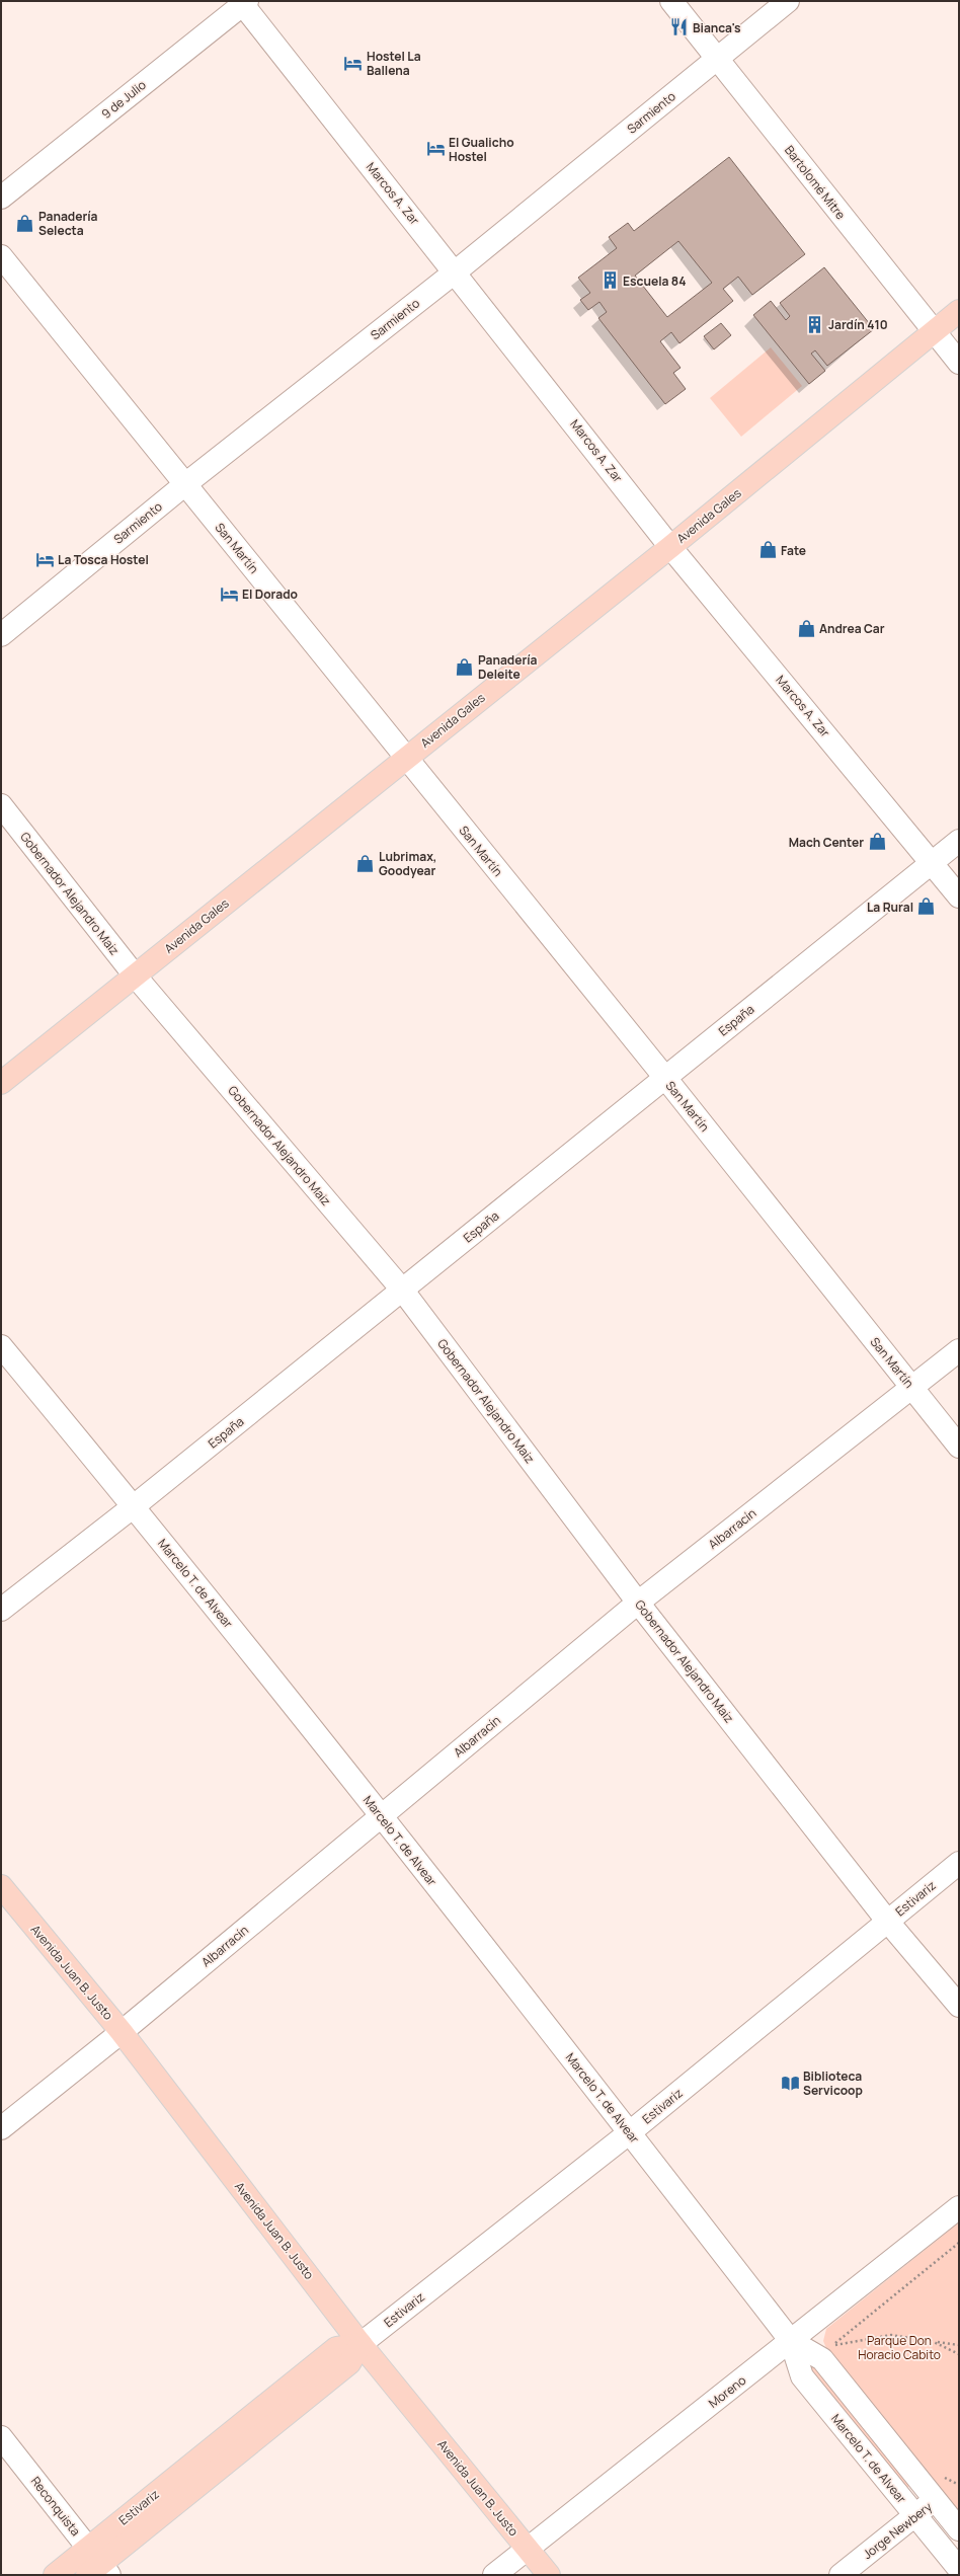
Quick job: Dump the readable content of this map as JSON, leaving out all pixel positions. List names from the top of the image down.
{
  "streets": {
    "main road": ["Avenida Gales", "Estivariz", "Avenida Juan B. Justo"],
    "street": [
      "9 de Julio",
      "Sarmiento",
      "Bartolomé Mitre",
      "Marcos A. Zar",
      "San Martín",
      "Gobernador Alejandro Maiz",
      "España",
      "Albarracín",
      "Marcelo T. de Alvear",
      "Moreno",
      "Reconquista",
      "Jorge Newbery"
    ]
  },
  "crossings": [
    ["9 de Julio", "Marcos A. Zar"],
    ["Sarmiento", "Bartolomé Mitre"],
    ["Sarmiento", "Marcos A. Zar"],
    ["Sarmiento", "San Martín"],
    ["Bartolomé Mitre", "Avenida Gales"],
    ["Marcos A. Zar", "Avenida Gales"],
    ["Marcos A. Zar", "España"],
    ["Avenida Gales", "San Martín"],
    ["Avenida Gales", "Gobernador Alejandro Maiz"],
    ["San Martín", "España"],
    ["San Martín", "Albarracín"],
    ["Gobernador Alejandro Maiz", "España"],
    ["Gobernador Alejandro Maiz", "Albarracín"],
    ["Gobernador Alejandro Maiz", "Estivariz"],
    ["España", "Marcelo T. de Alvear"],
    ["Albarracín", "Marcelo T. de Alvear"],
    ["Albarracín", "Avenida Juan B. Justo"],
    ["Marcelo T. de Alvear", "Estivariz"],
    ["Marcelo T. de Alvear", "Moreno"],
    ["Marcelo T. de Alvear", "Jorge Newbery"],
    ["Estivariz", "Avenida Juan B. Justo"],
    ["Estivariz", "Reconquista"],
    ["Avenida Juan B. Justo", "Moreno"]
  ],
  "parks": ["Parque Don Horacio Cabito"],
  "places": {
    "restaurant": ["Bianca's"],
    "hotel": [
      "Hostel La Ballena",
      "El Gualicho Hostel",
      "La Tosca Hostel",
      "El Dorado"
    ],
    "shop": [
      "Panadería Selecta",
      "Fate",
      "Andrea Car",
      "Panadería Deleite",
      "Mach Center",
      "Lubrimax, Goodyear",
      "La Rural"
    ],
    "building": ["Escuela 84", "Jardín 410"],
    "library": ["Biblioteca Servicoop"]
  }
}
